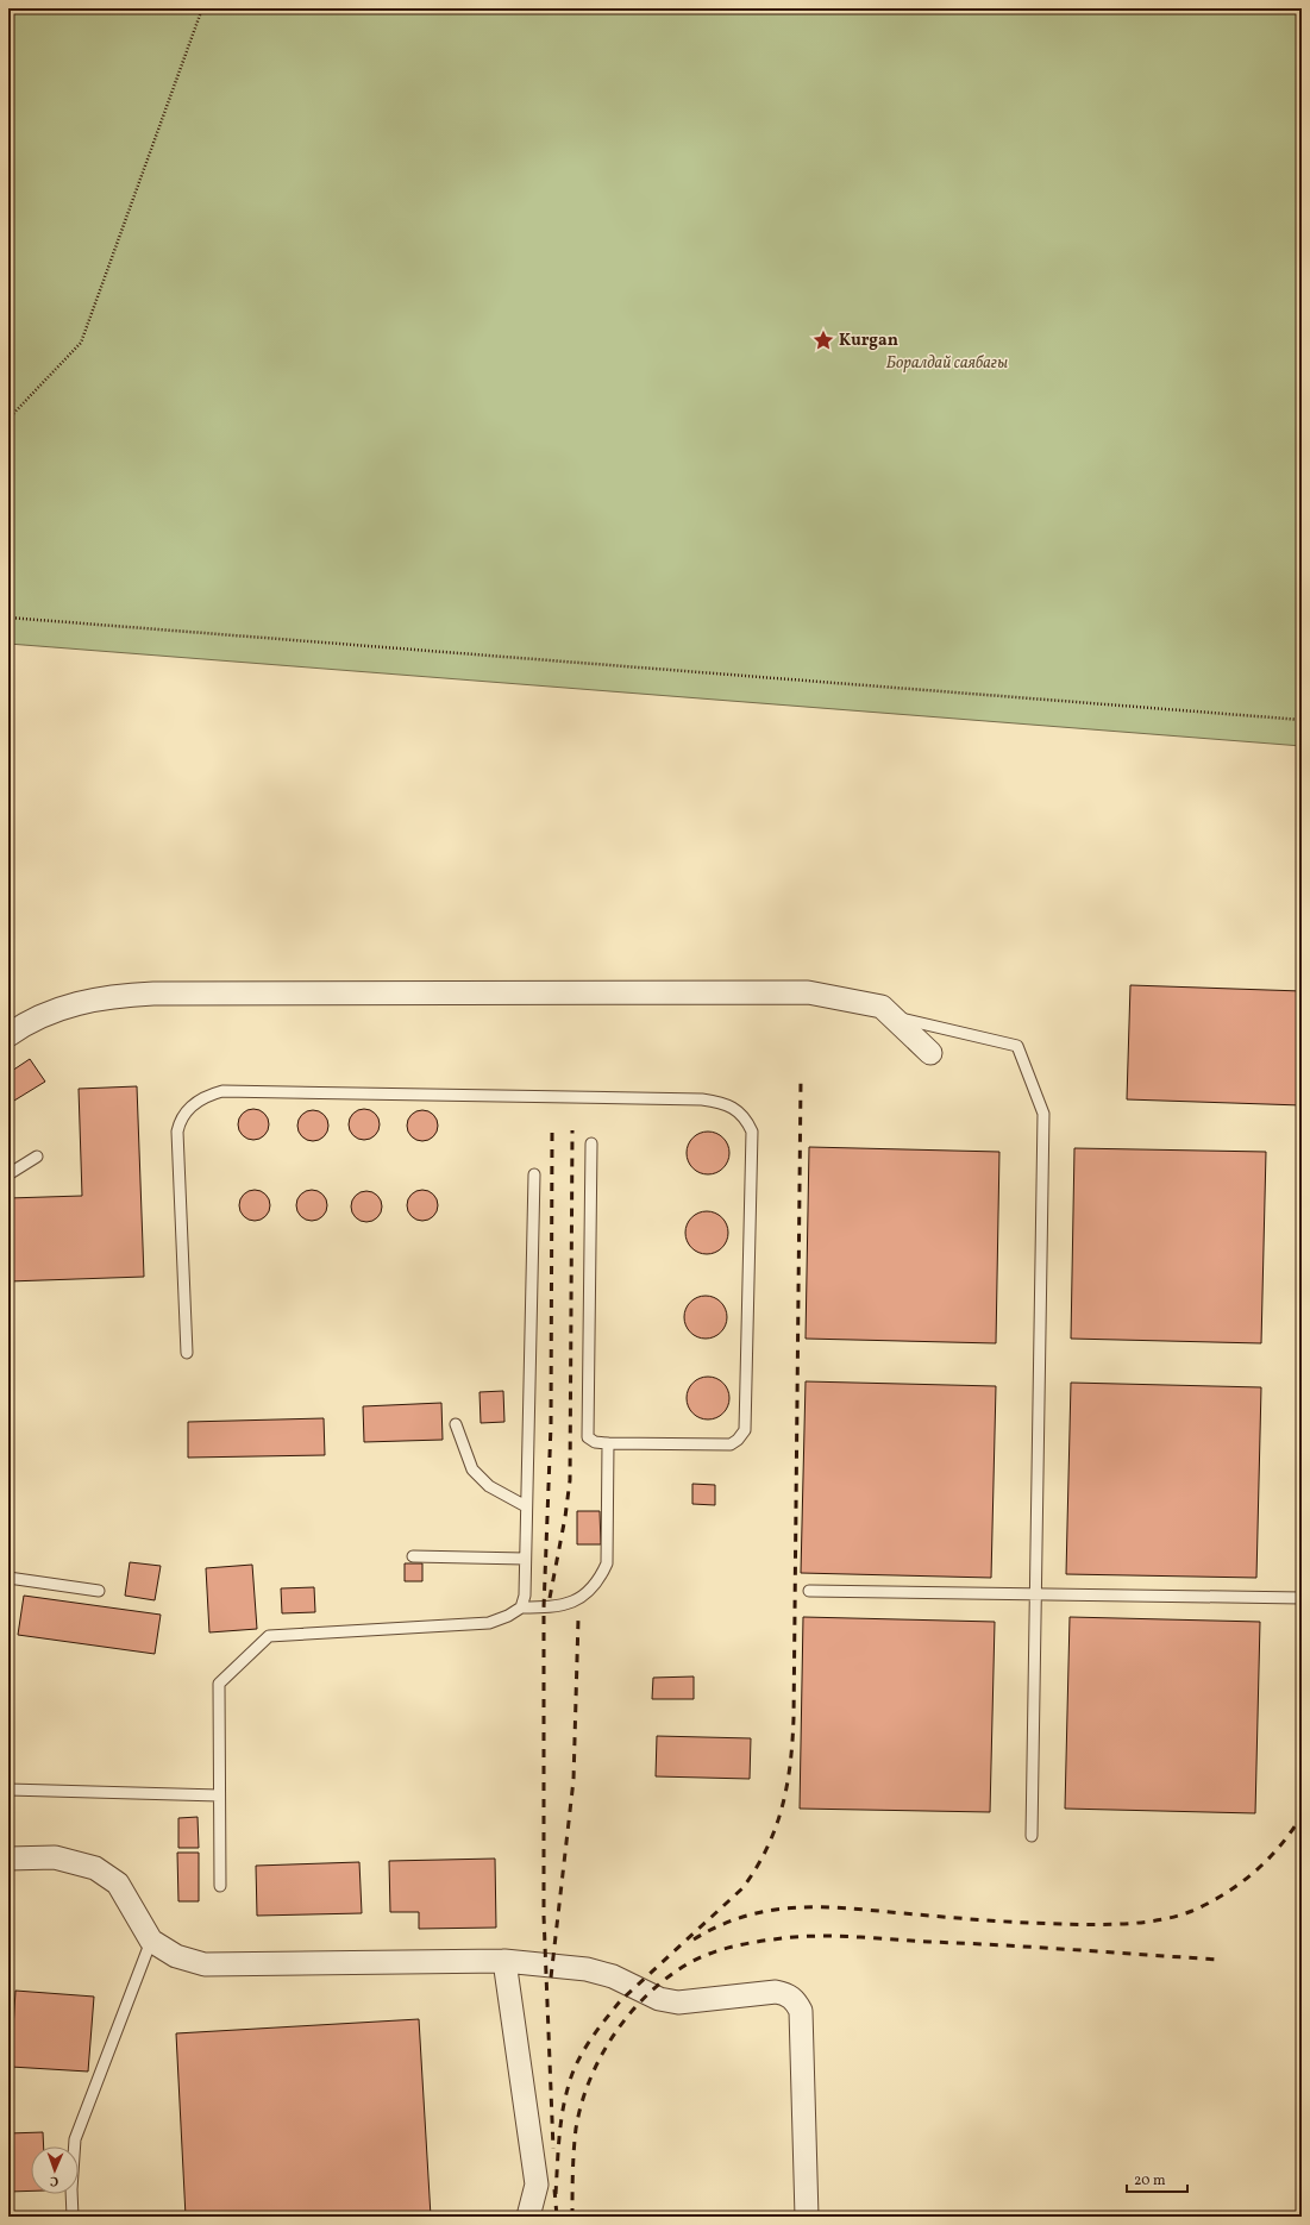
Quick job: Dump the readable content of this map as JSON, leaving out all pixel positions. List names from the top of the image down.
{
  "parks": ["Боралдай саябағы"],
  "places": {
    "place": ["Kurgan"]
  },
  "scale_bar": "20 m",
  "north": "bottom"
}
